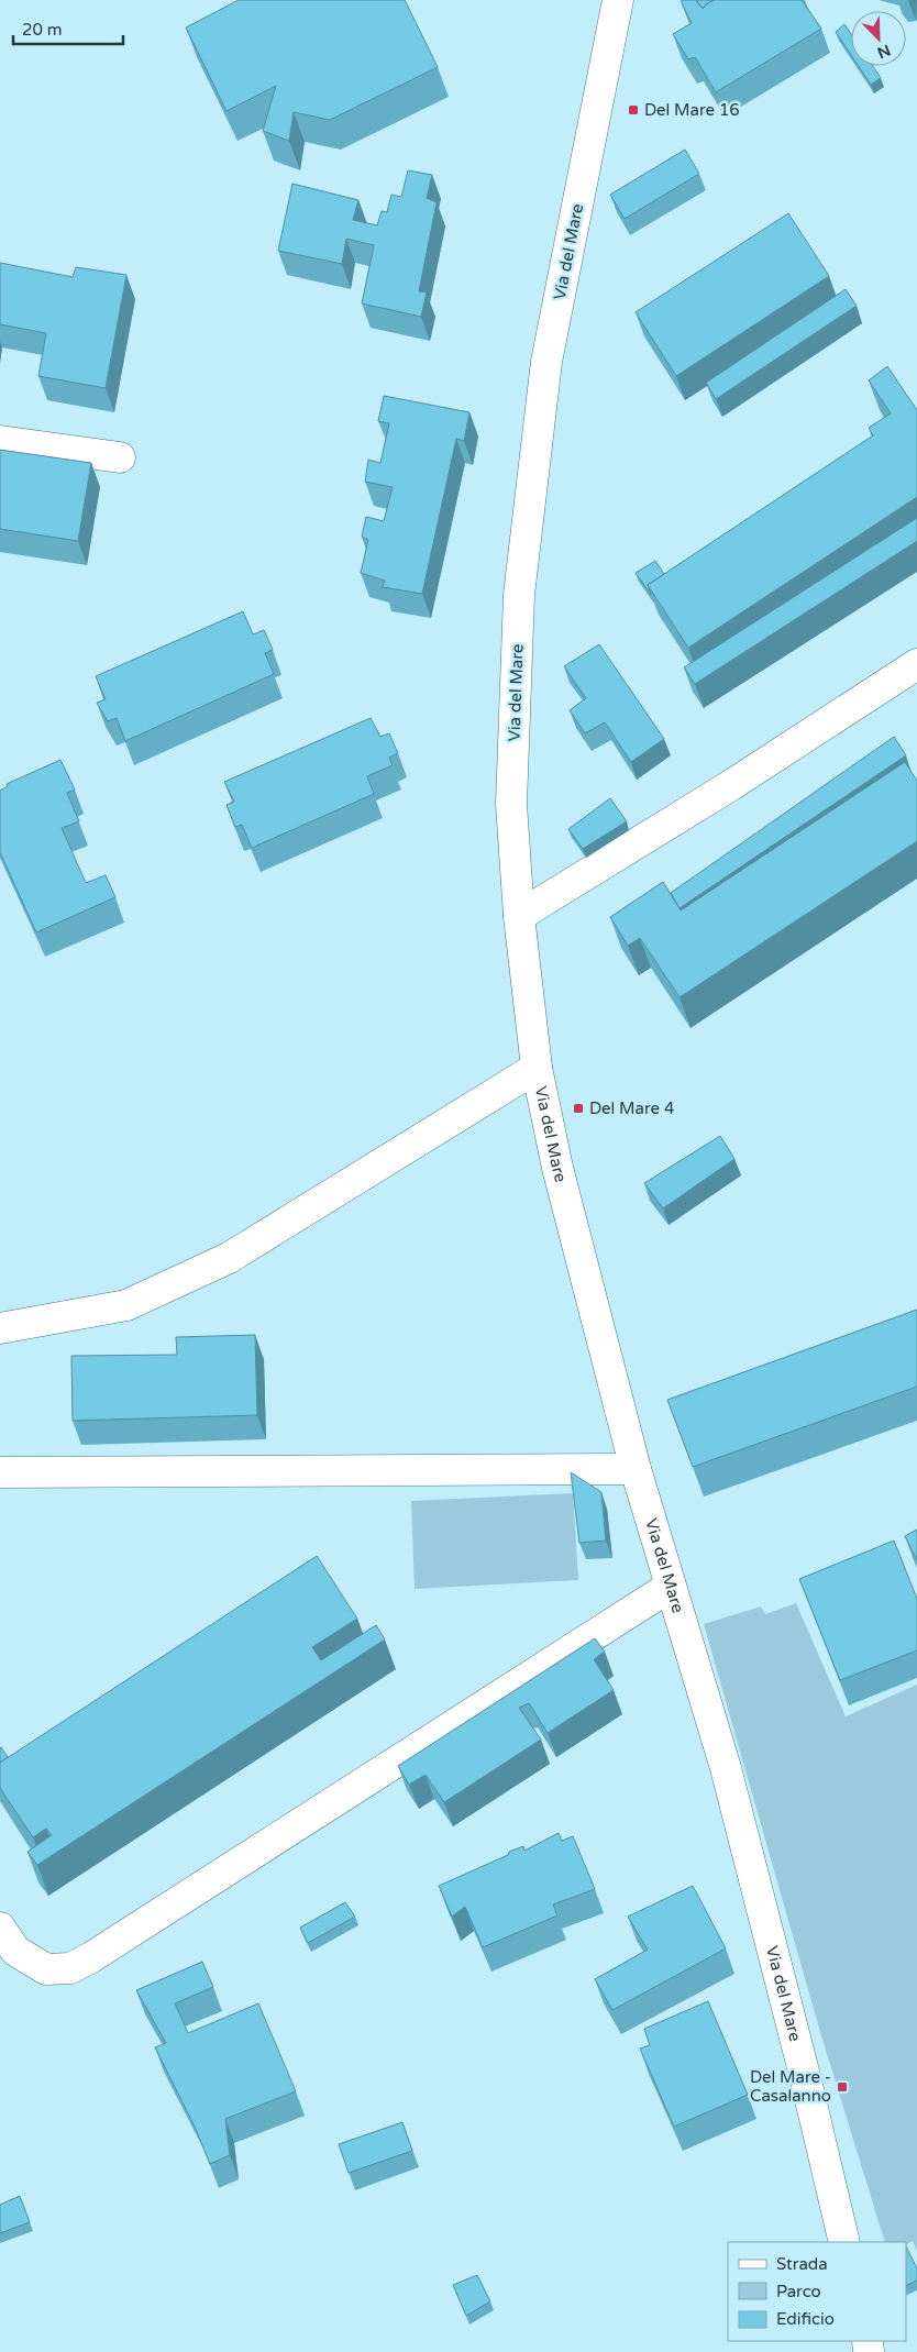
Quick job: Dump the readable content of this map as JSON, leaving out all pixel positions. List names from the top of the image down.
{
  "streets": {
    "street": ["Via del Mare"]
  },
  "places": {
    "transit": ["Del Mare 16", "Del Mare 4", "Del Mare - Casalanno"]
  },
  "legend": ["Strada", "Parco", "Edificio"],
  "scale_bar": "20 m",
  "north": "bottom right"
}
